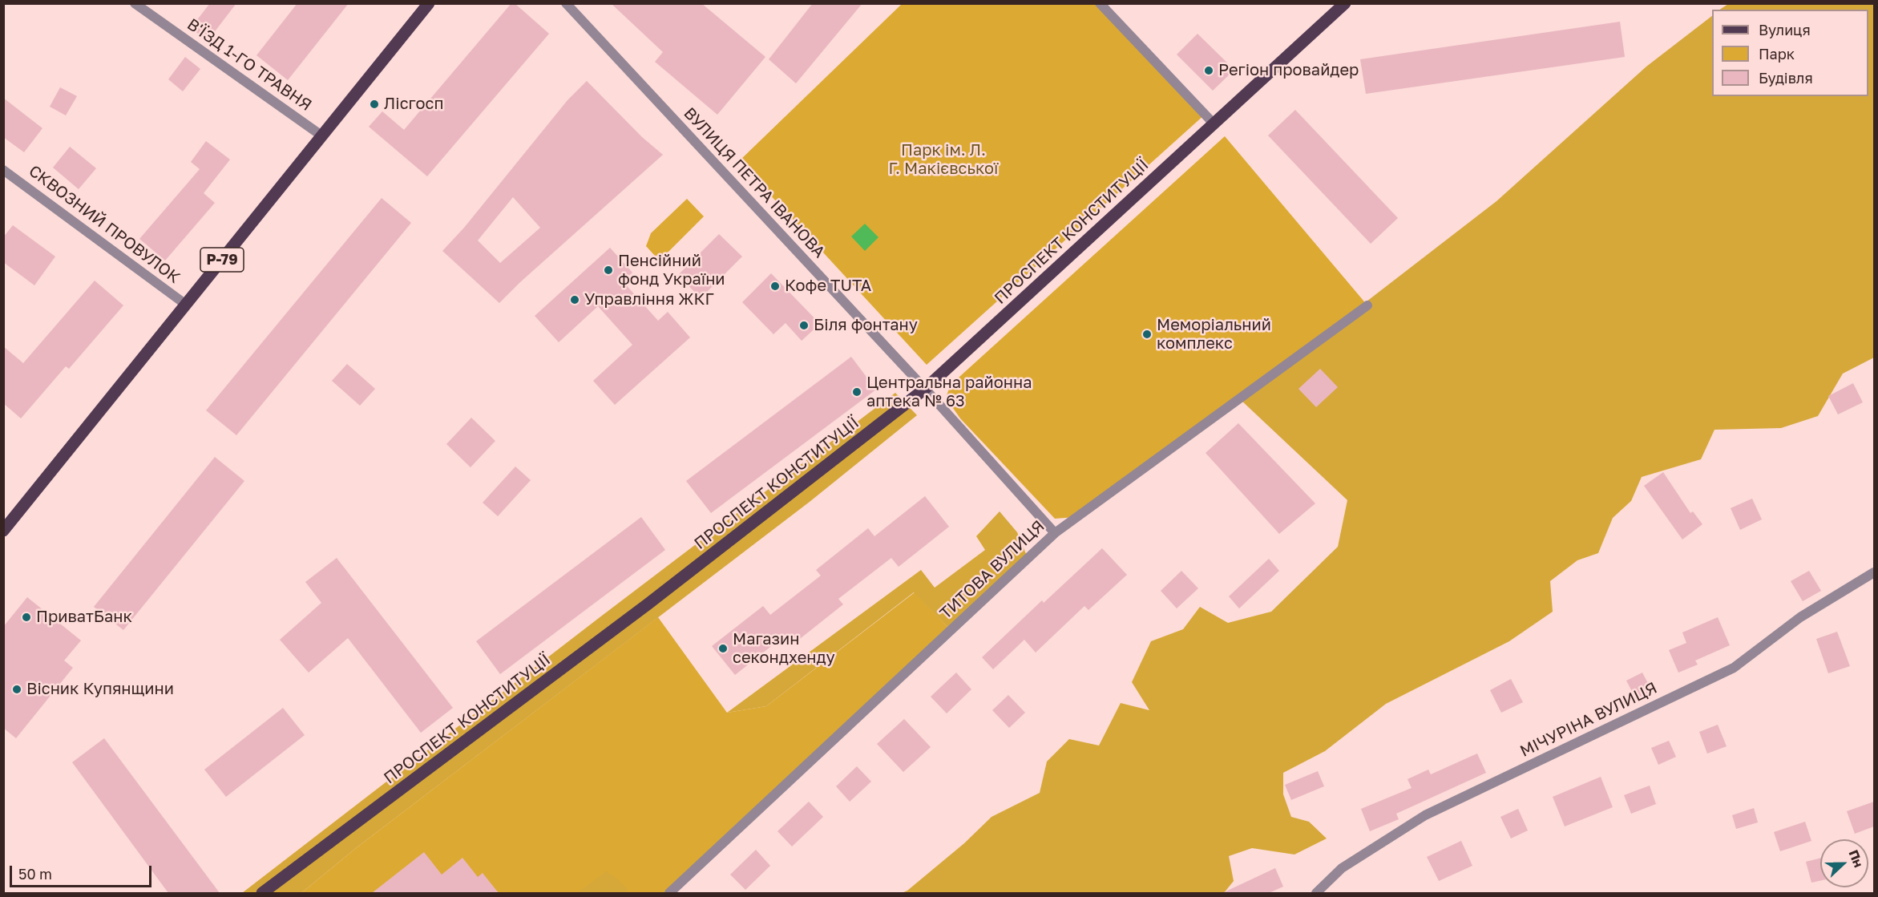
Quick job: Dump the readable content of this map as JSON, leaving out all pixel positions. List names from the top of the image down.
{
  "streets": {
    "main road": ["ПРОСПЕКТ КОНСТИТУЦІЇ", "Р-79"],
    "street": [
      "В'ЇЗД 1-ГО ТРАВНЯ",
      "ВУЛИЦЯ ПЕТРА ІВАНОВА",
      "СКВОЗНИЙ ПРОВУЛОК",
      "ТИТОВА ВУЛИЦЯ",
      "МІЧУРІНА ВУЛИЦЯ"
    ]
  },
  "crossings": [
    ["В'ЇЗД 1-ГО ТРАВНЯ", "Р-79"],
    ["ВУЛИЦЯ ПЕТРА ІВАНОВА", "ПРОСПЕКТ КОНСТИТУЦІЇ"],
    ["ВУЛИЦЯ ПЕТРА ІВАНОВА", "ТИТОВА ВУЛИЦЯ"],
    ["СКВОЗНИЙ ПРОВУЛОК", "Р-79"]
  ],
  "parks": ["Парк ім. Л. Г. Макієвської"],
  "places": [
    "Регіон провайдер",
    "Лісгосп",
    "Пенсійний фонд України",
    "Кофе TUTA",
    "Управління ЖКГ",
    "Біля фонтану",
    "Меморіальний комплекс",
    "Центральна районна аптека № 63",
    "ПриватБанк",
    "Магазин секондхенду",
    "Вісник Купянщини"
  ],
  "legend": ["Вулиця", "Парк", "Будівля"],
  "scale_bar": "50 m",
  "north": "right"
}
